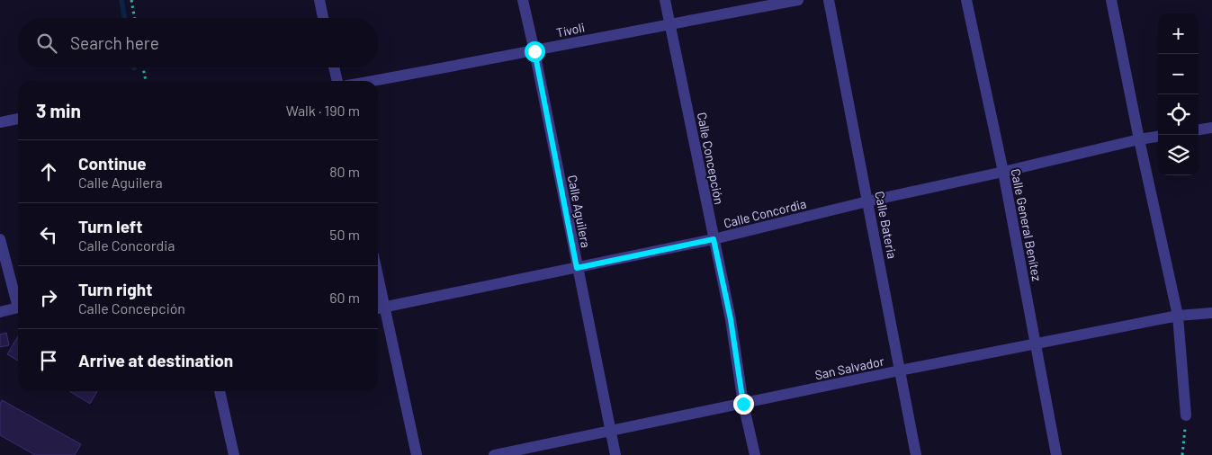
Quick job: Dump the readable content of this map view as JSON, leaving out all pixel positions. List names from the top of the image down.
{
  "streets": {
    "street": [
      "Tívoli",
      "Calle Concepción",
      "Calle Aguilera",
      "Calle Concordia",
      "Calle Bateria",
      "Calle General Benítez",
      "San Salvador"
    ]
  },
  "crossings": [
    ["Tívoli", "Calle Concepción"],
    ["Tívoli", "Calle Aguilera"],
    ["Calle Concepción", "Calle Concordia"],
    ["Calle Concepción", "San Salvador"],
    ["Calle Aguilera", "Calle Concordia"],
    ["Calle Aguilera", "San Salvador"],
    ["Calle Concordia", "Calle Bateria"],
    ["Calle Concordia", "Calle General Benítez"],
    ["Calle Bateria", "San Salvador"],
    ["Calle General Benítez", "San Salvador"]
  ],
  "page": {
    "map_buttons": ["+", "−"],
    "search": "Search here",
    "heading": ["3 min", "Walk · 190 m"],
    "list": [
      ["Continue", "Calle Aguilera", "80 m"],
      ["Turn left", "Calle Concordia", "50 m"],
      ["Turn right", "Calle Concepción", "60 m"],
      "Arrive at destination"
    ]
  }
}
